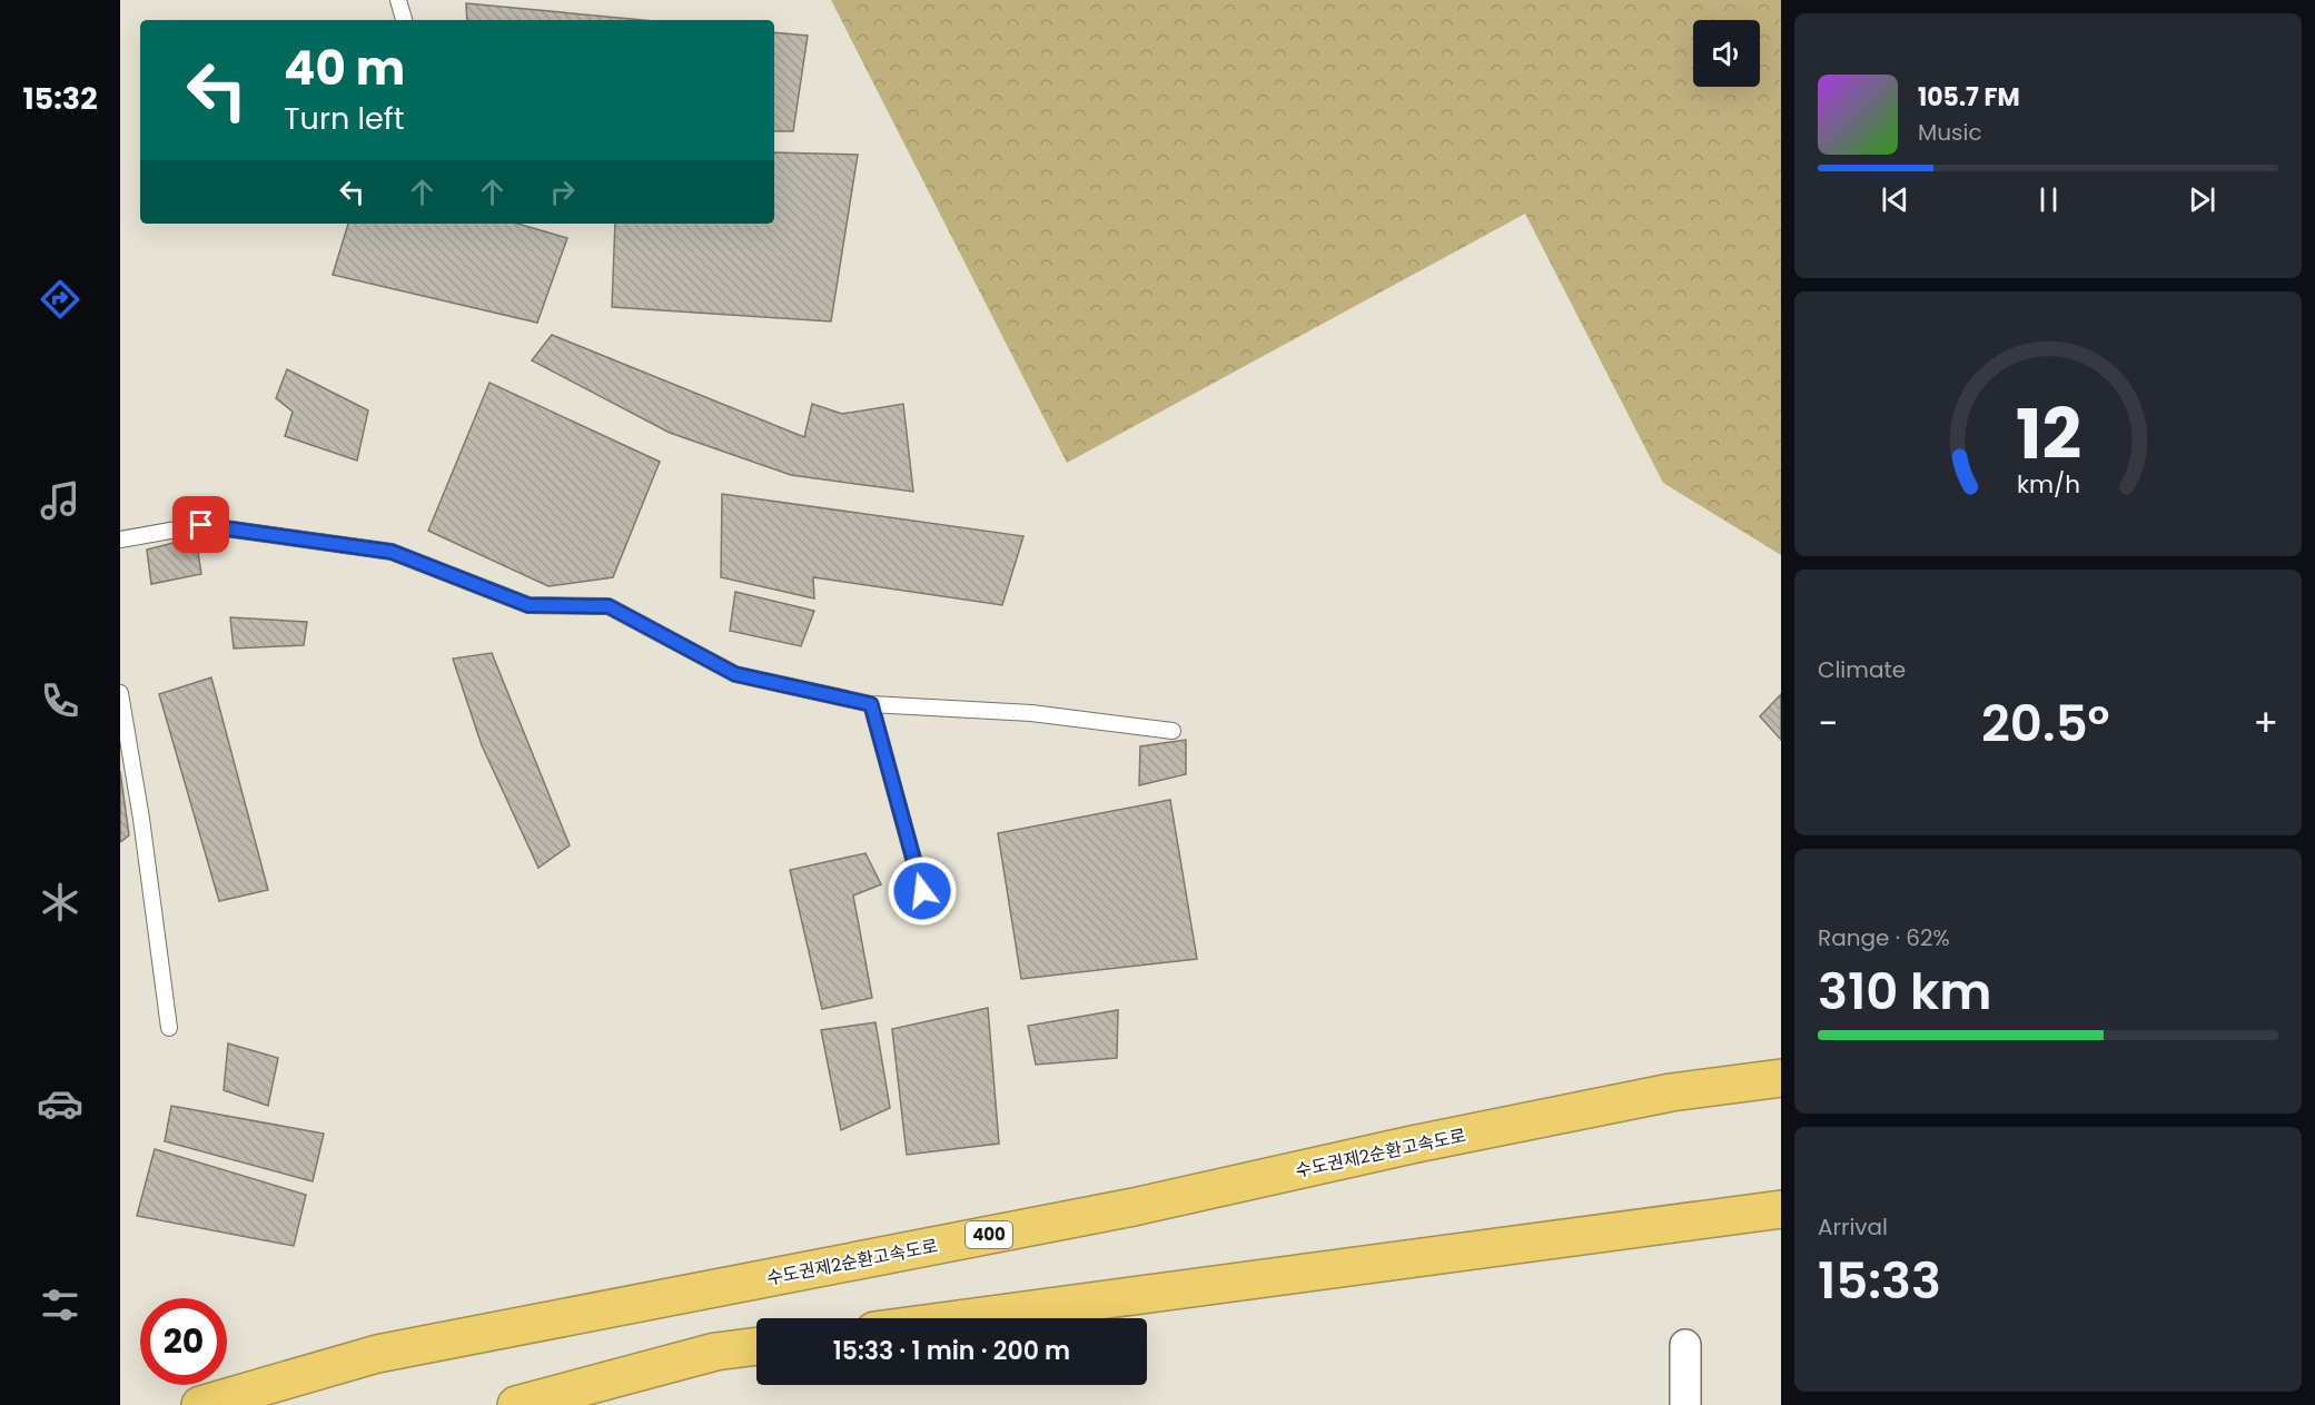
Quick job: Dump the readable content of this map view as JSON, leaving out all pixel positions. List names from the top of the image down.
{
  "streets": {
    "highway": ["수도권제2순환고속도로", "400"]
  },
  "page": {
    "tabs": "15:32",
    "turn": ["40 m", "Turn left"],
    "song": ["105.7 FM", "Music"],
    "tile": [
      "Climate",
      ["Range · 62%", "310 km"],
      ["Arrival", "15:33"]
    ],
    "heat": ["−", "20.5°", "+"],
    "limit": "20",
    "trip": "15:33 · 1 min · 200 m",
    "gauge": ["12", "km/h"]
  }
}
